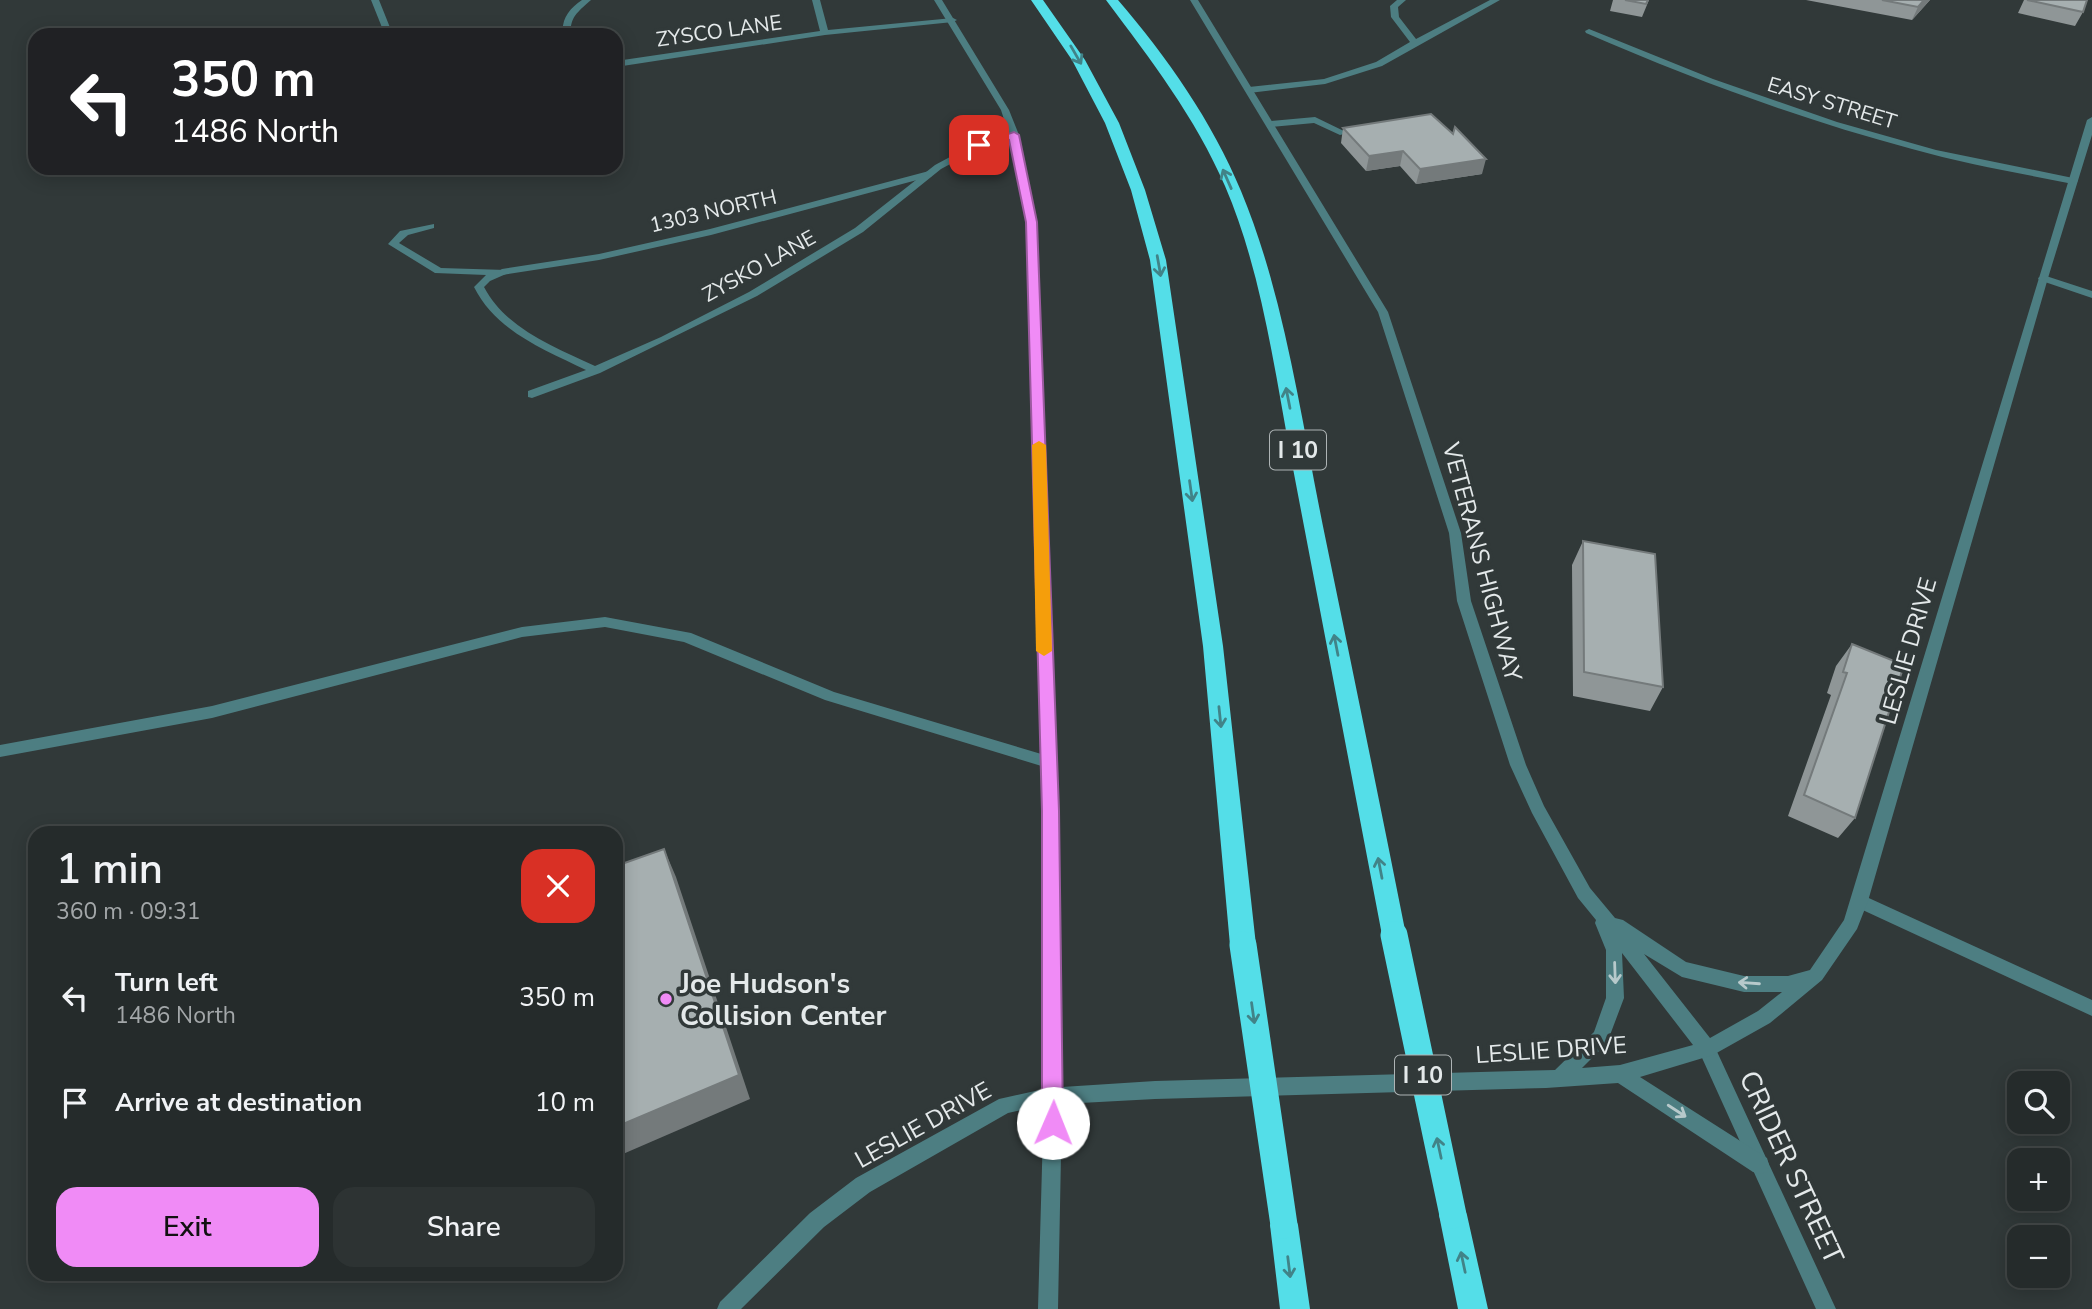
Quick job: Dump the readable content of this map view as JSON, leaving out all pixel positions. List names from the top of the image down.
{
  "streets": {
    "highway": ["I 10"],
    "street": [
      "ZYSCO LANE",
      "EASY STREET",
      "1303 NORTH",
      "ZYSKO LANE",
      "VETERANS HIGHWAY",
      "LESLIE DRIVE",
      "CRIDER STREET"
    ]
  },
  "crossings": [
    ["EASY STREET", "LESLIE DRIVE"],
    ["1303 NORTH", "ZYSKO LANE"],
    ["VETERANS HIGHWAY", "LESLIE DRIVE"],
    ["VETERANS HIGHWAY", "CRIDER STREET"],
    ["LESLIE DRIVE", "CRIDER STREET"]
  ],
  "places": ["Joe Hudson's Collision Center"],
  "page": {
    "turn": ["350 m", "1486 North"],
    "heading": ["1 min", "360 m · 09:31"],
    "list": [
      {
        "name": "Turn left",
        "note": "1486 North",
        "value": "350 m"
      },
      {
        "name": "Arrive at destination",
        "value": "10 m"
      }
    ],
    "map_buttons": ["+", "−"],
    "buttons": ["Exit", "Share"]
  }
}
